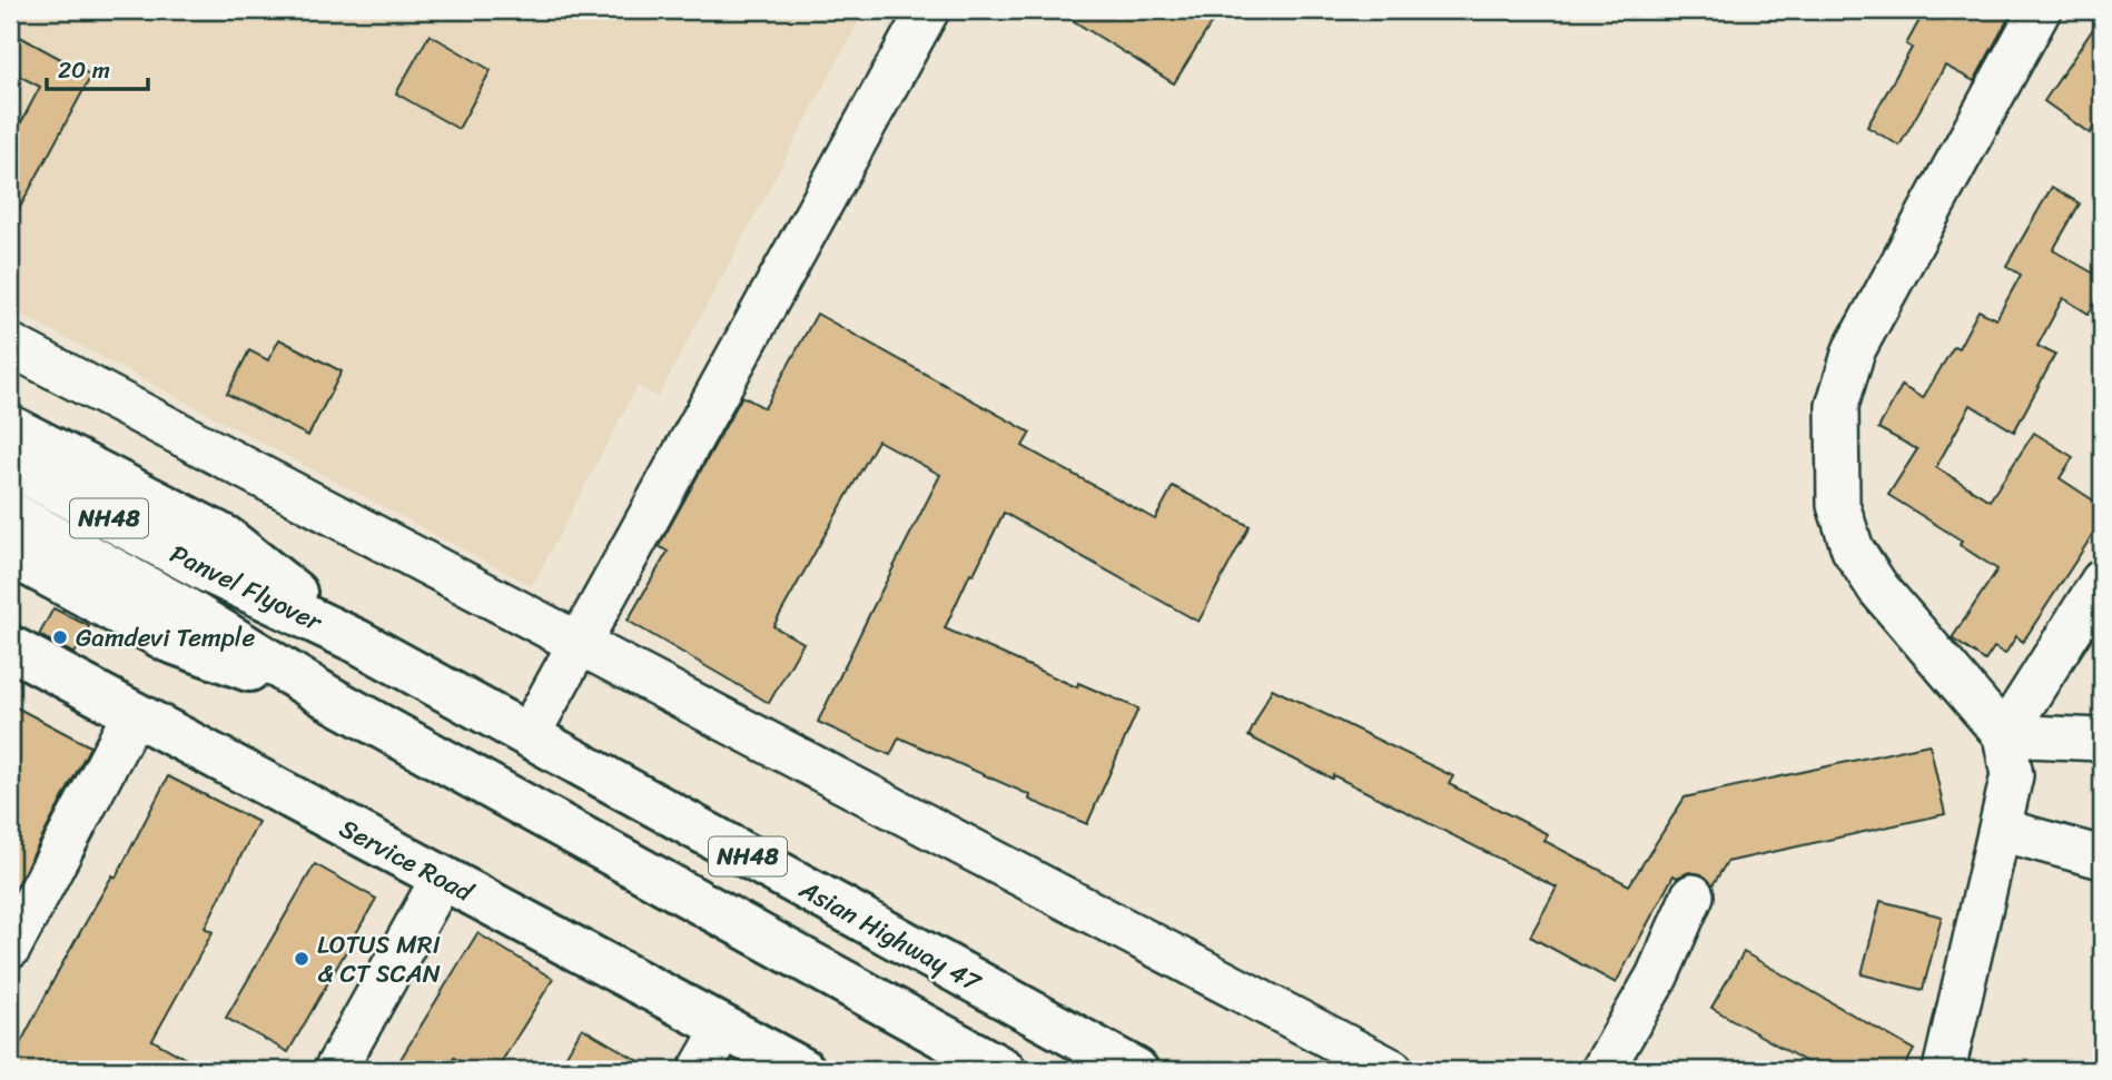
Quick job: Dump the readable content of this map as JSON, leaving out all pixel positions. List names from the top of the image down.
{
  "streets": {
    "main road": [
      "NH48",
      "Panvel Flyover",
      "Service Road",
      "Asian Highway 47"
    ]
  },
  "crossings": [
    ["NH48", "Panvel Flyover"],
    ["Panvel Flyover", "Asian Highway 47"]
  ],
  "places": ["Gamdevi Temple", "LOTUS MRI & CT SCAN"],
  "scale_bar": "20 m"
}
